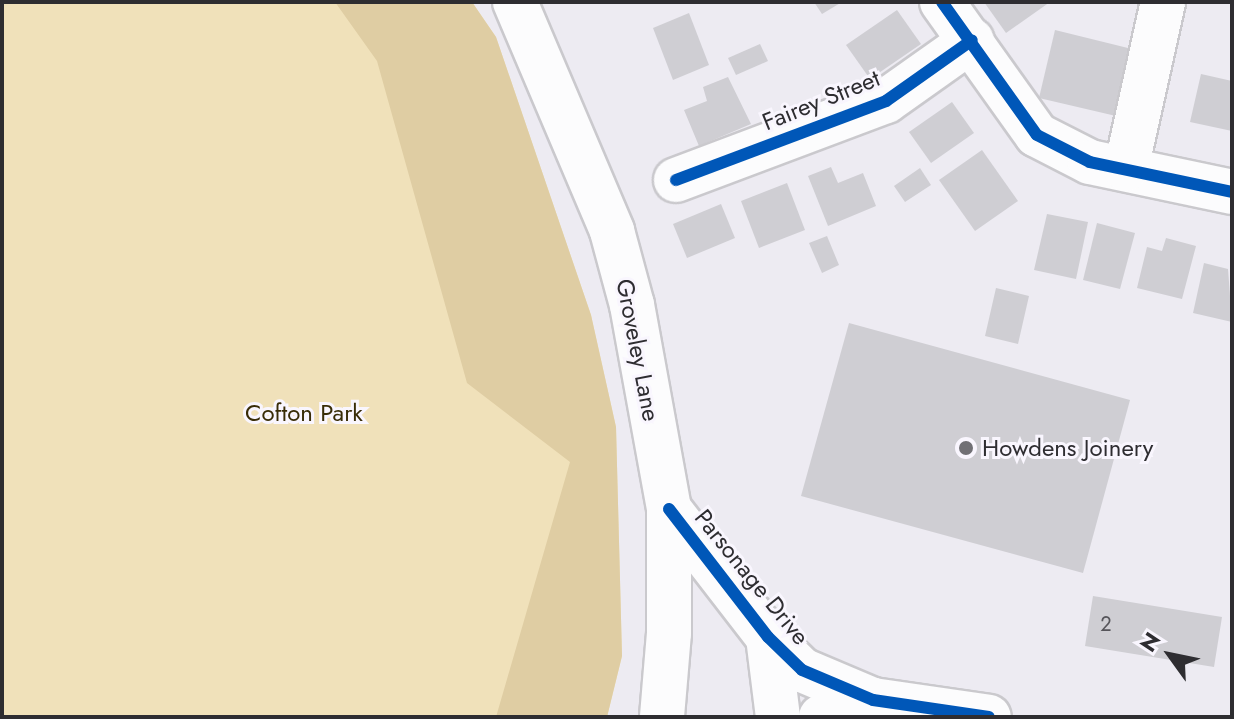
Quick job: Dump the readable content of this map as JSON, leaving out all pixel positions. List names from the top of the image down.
{
  "streets": {
    "street": ["Fairey Street", "Groveley Lane", "Parsonage Drive"]
  },
  "crossings": [
    ["Groveley Lane", "Parsonage Drive"]
  ],
  "parks": ["Cofton Park"],
  "places": ["Howdens Joinery"],
  "house_numbers": ["2"],
  "north": "top left"
}
